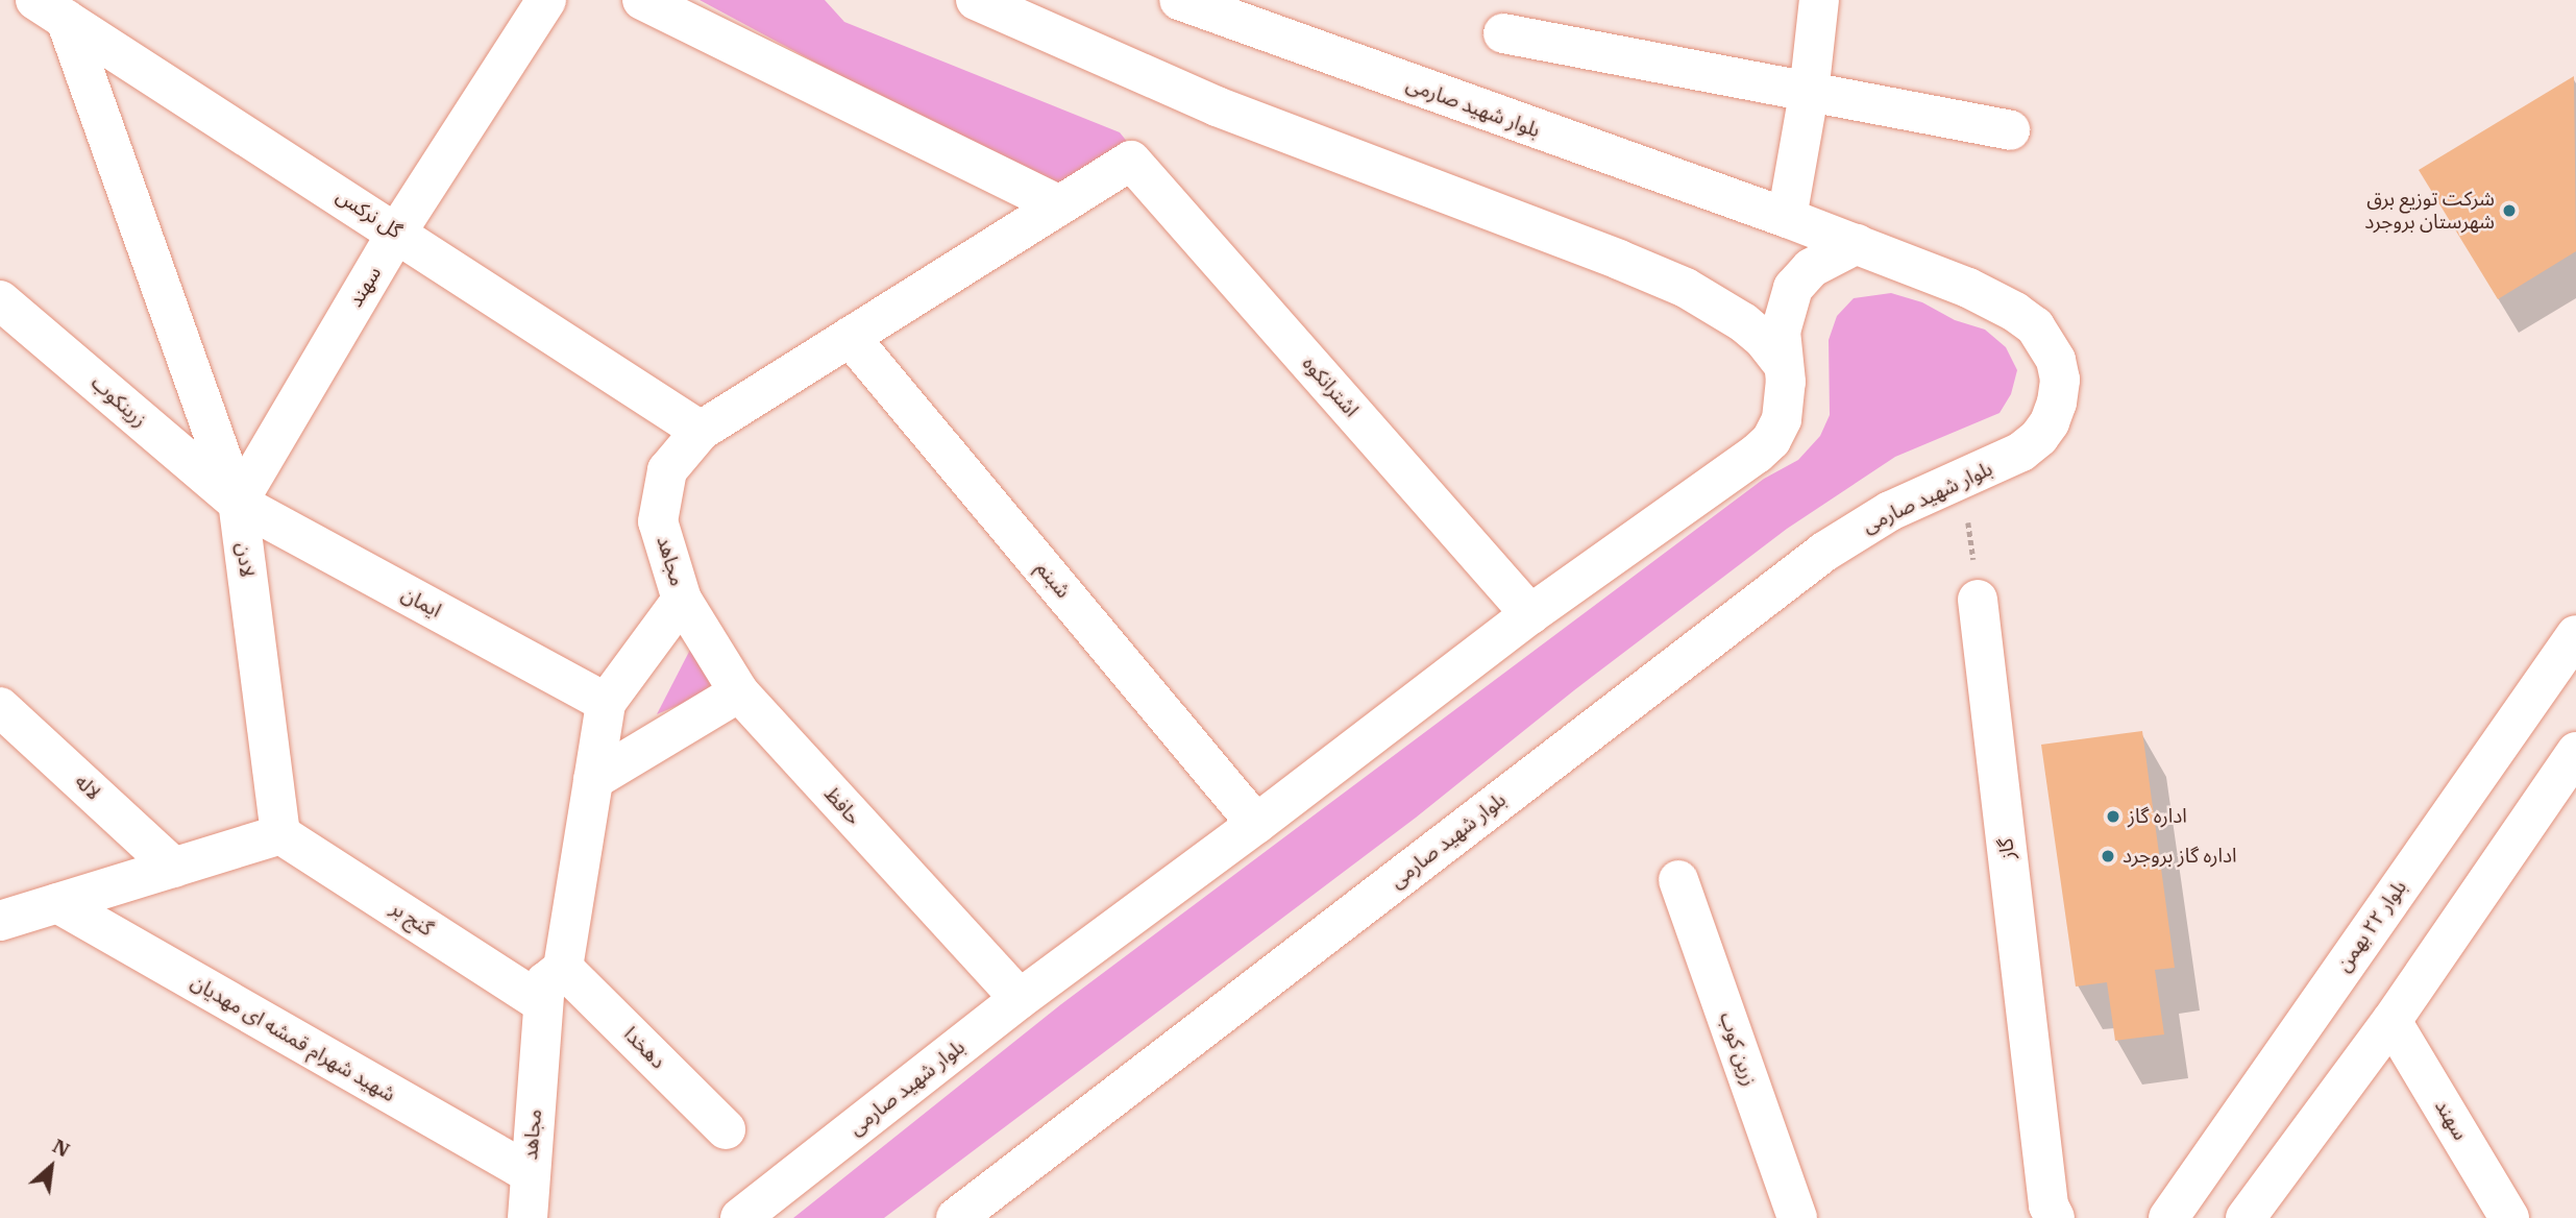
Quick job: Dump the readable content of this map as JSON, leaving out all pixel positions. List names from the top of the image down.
{
  "streets": {
    "street": [
      "بلوار شهید صارمی",
      "گل نرکس",
      "سهند",
      "اشترانکوه",
      "زرینکوب",
      "لادن",
      "مجاهد",
      "شبنم",
      "ایمان",
      "لاله",
      "حافظ",
      "گاز",
      "گنج بر",
      "بلوار ۲۲ بهمن",
      "شهید شهرام قمشه ای مهدیان",
      "دهخدا",
      "زرین کوب"
    ]
  },
  "crossings": [
    ["بلوار شهید صارمی", "اشترانکوه"],
    ["بلوار شهید صارمی", "شبنم"],
    ["بلوار شهید صارمی", "حافظ"],
    ["گل نرکس", "سهند"],
    ["گل نرکس", "لادن"],
    ["گل نرکس", "مجاهد"],
    ["سهند", "زرینکوب"],
    ["سهند", "لادن"],
    ["سهند", "ایمان"],
    ["اشترانکوه", "مجاهد"],
    ["زرینکوب", "لادن"],
    ["زرینکوب", "ایمان"],
    ["لادن", "ایمان"],
    ["لادن", "گنج بر"],
    ["مجاهد", "شبنم"],
    ["مجاهد", "ایمان"],
    ["مجاهد", "حافظ"],
    ["مجاهد", "گنج بر"],
    ["مجاهد", "شهید شهرام قمشه ای مهدیان"],
    ["مجاهد", "دهخدا"]
  ],
  "places": ["شرکت توزیع برق شهرستان بروجرد", "اداره گاز", "اداره گاز بروجرد"],
  "north": "top right"
}
